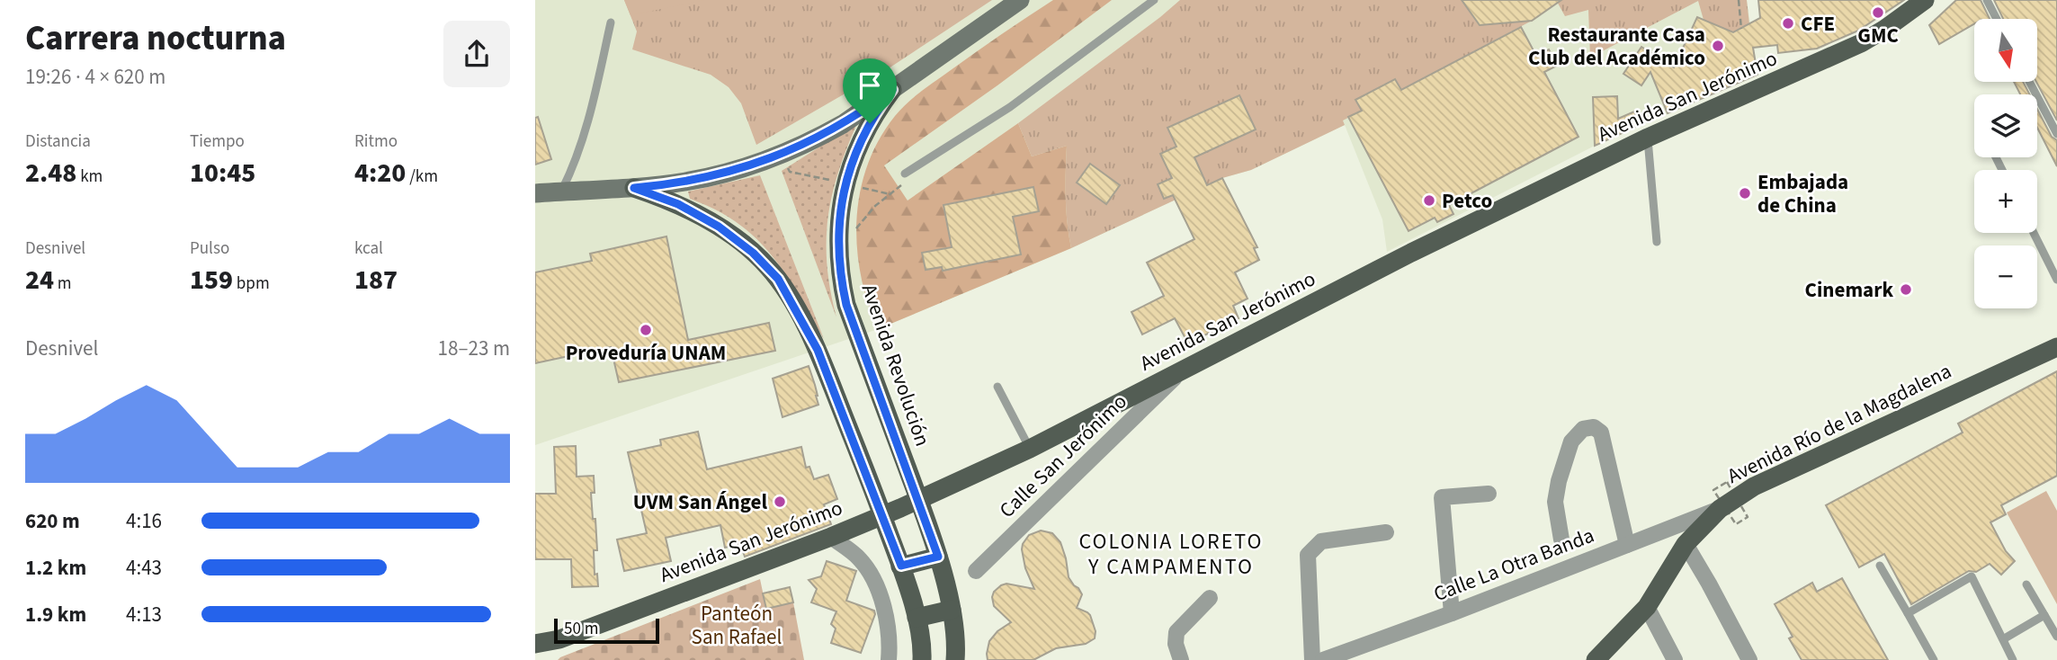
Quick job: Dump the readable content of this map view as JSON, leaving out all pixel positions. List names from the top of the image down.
{
  "streets": {
    "main road": ["Avenida San Jerónimo", "Avenida Revolución", "Avenida Río de la Magdalena"],
    "street": ["Calle San Jerónimo", "Calle La Otra Banda"]
  },
  "crossings": [
    ["Avenida San Jerónimo", "Calle San Jerónimo"],
    ["Avenida Río de la Magdalena", "Calle La Otra Banda"]
  ],
  "districts": ["COLONIA LORETO Y CAMPAMENTO"],
  "parks": ["Panteón San Rafael"],
  "places": [
    "GMC",
    "CFE",
    "Restaurante Casa Club del Académico",
    "Embajada de China",
    "Petco",
    "Cinemark",
    "Proveduría UNAM",
    "UVM San Ángel"
  ],
  "scale_bar": "50 m",
  "north": "bottom",
  "page": {
    "heading": ["Carrera nocturna", "19:26 · 4 × 620 m"],
    "map_buttons": ["+", "−"],
    "stats": [
      ["Distancia", "2.48 km"],
      ["Tiempo", "10:45"],
      ["Ritmo", "4:20 /km"],
      ["Desnivel", "24 m"],
      ["Pulso", "159 bpm"],
      ["kcal", "187"]
    ],
    "chart": ["Desnivel", "18–23 m"],
    "list": [
      {
        "name": "620 m",
        "note": "4:16"
      },
      {
        "name": "1.2 km",
        "note": "4:43"
      },
      {
        "name": "1.9 km",
        "note": "4:13"
      }
    ],
    "scale": "50 m"
  }
}
